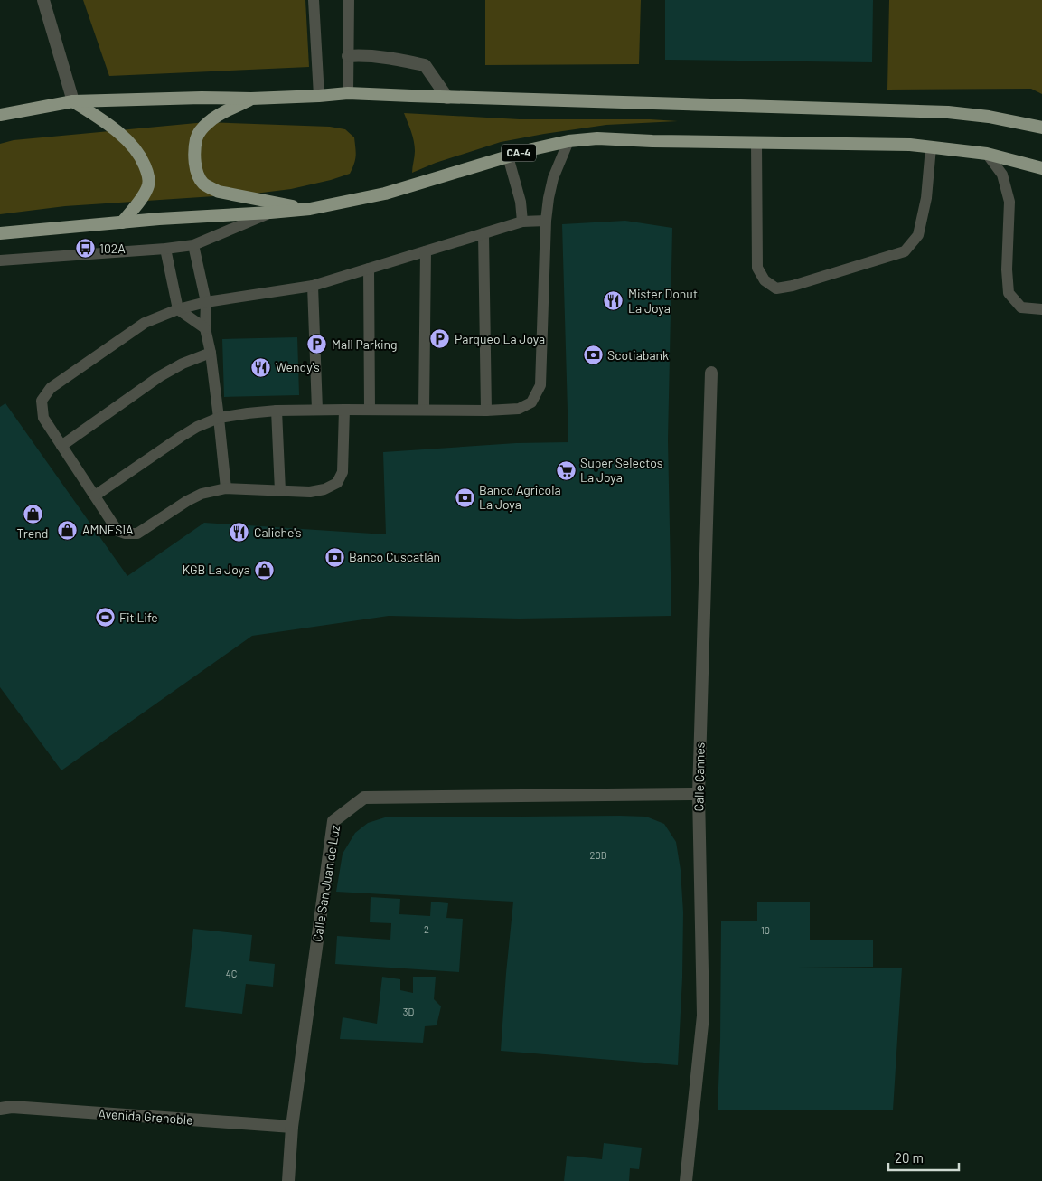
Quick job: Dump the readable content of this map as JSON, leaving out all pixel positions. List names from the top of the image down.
{
  "streets": {
    "highway": ["CA-4"],
    "street": ["Calle Cannes", "Calle San Juan de Luz", "Avenida Grenoble"]
  },
  "crossings": [
    ["Calle Cannes", "Calle San Juan de Luz"],
    ["Calle San Juan de Luz", "Avenida Grenoble"]
  ],
  "places": {
    "bus stop": ["102A"],
    "restaurant": ["Mister Donut La Joya", "Wendy's", "Caliche's"],
    "parking": ["Parqueo La Joya", "Mall Parking"],
    "bank": ["Scotiabank", "Banco Agricola La Joya", "Banco Cuscatlán"],
    "supermarket": ["Super Selectos La Joya"],
    "shop": ["Trend", "AMNESIA", "KGB La Joya"],
    "sports": ["Fit Life"]
  },
  "house_numbers": [
    "20D",
    "2",
    "10",
    "4C",
    "3D"
  ],
  "scale_bar": "20 m"
}
